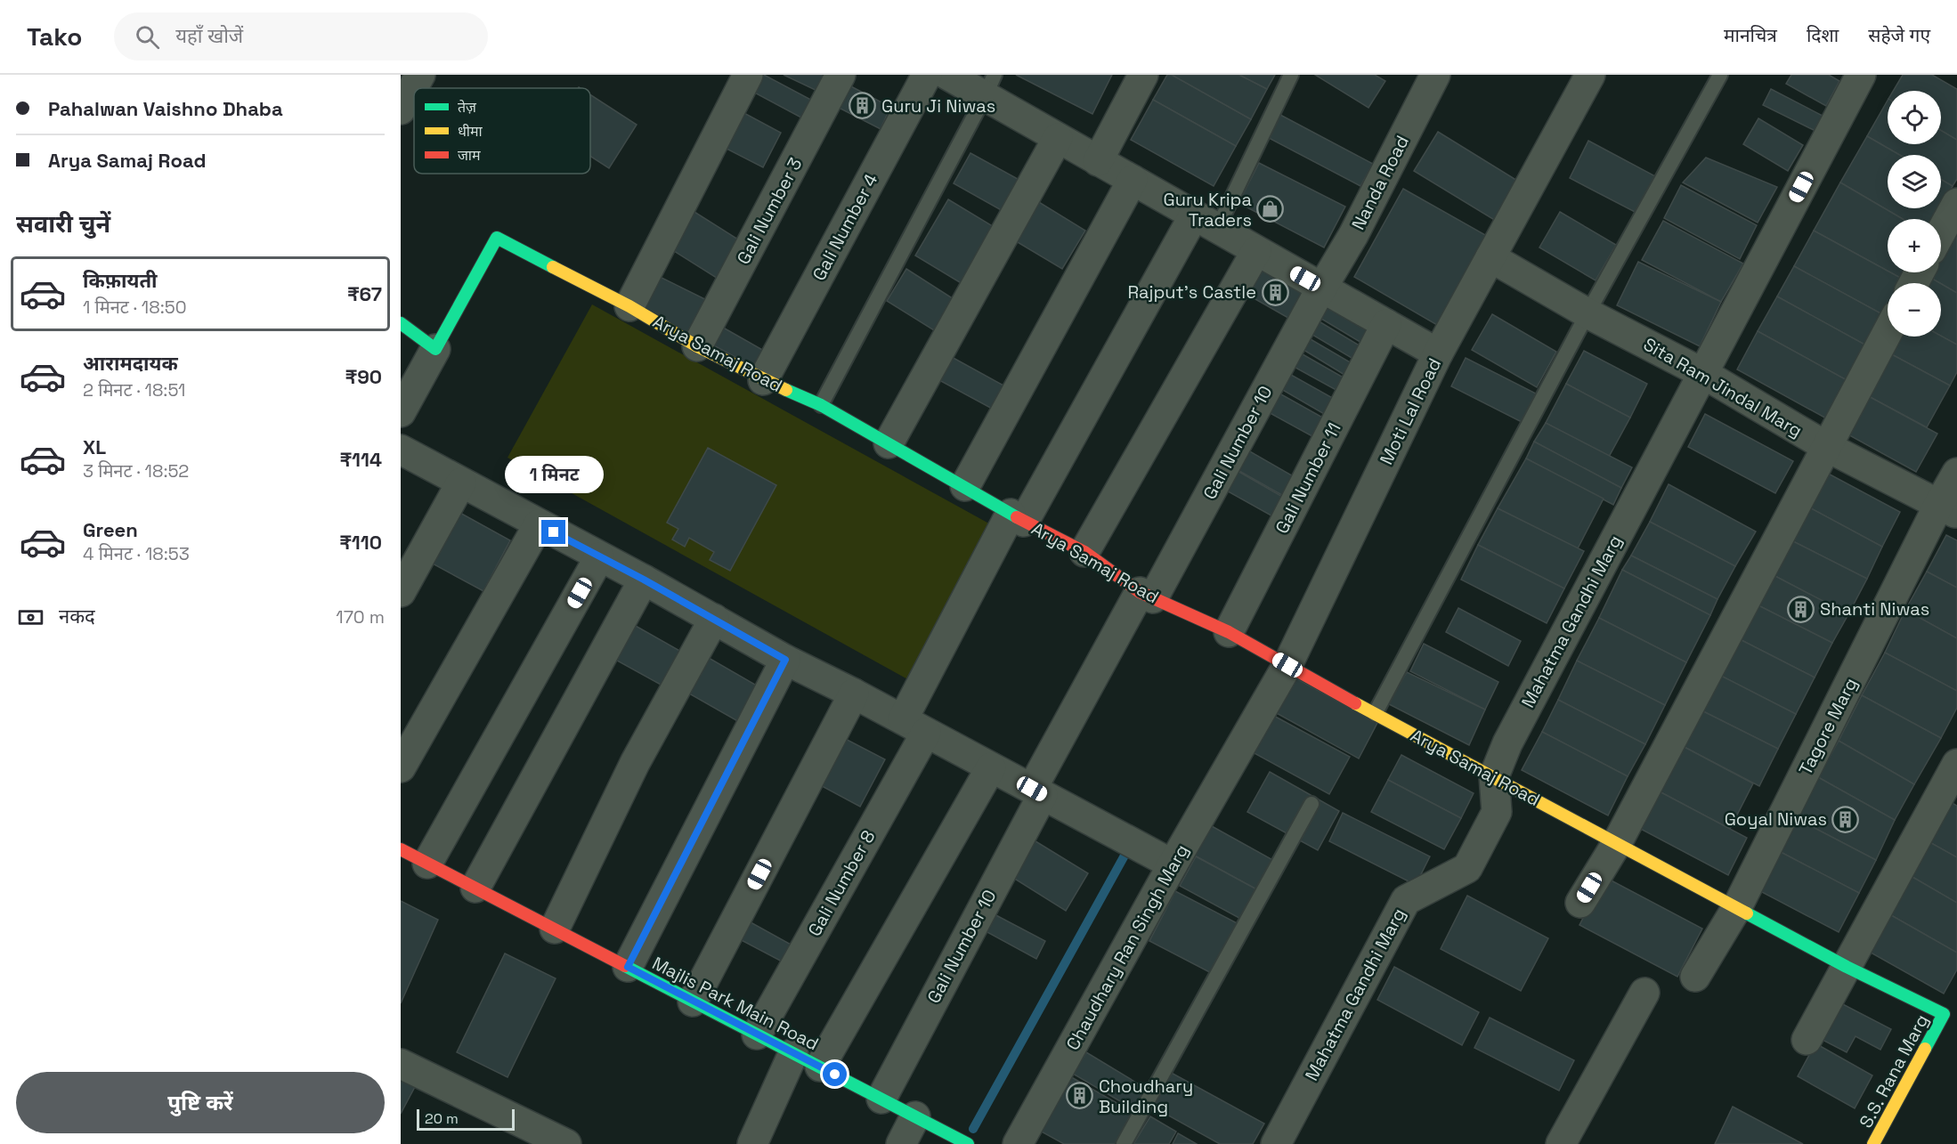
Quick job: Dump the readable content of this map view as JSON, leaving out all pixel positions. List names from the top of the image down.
{
  "streets": {
    "street": [
      "Nanda Road",
      "Gali Number 3",
      "Gali Number 4",
      "Arya Samaj Road",
      "Sita Ram Jindal Marg",
      "Moti Lal Road",
      "Gali Number 10",
      "Gali Number 11",
      "Mahatma Gandhi Marg",
      "Tagore Marg",
      "Gali Number 8",
      "Chaudhary Ran Singh Marg",
      "Majlis Park Main Road",
      "S.S. Rana Marg"
    ]
  },
  "crossings": [
    ["Nanda Road", "Gali Number 10"],
    ["Gali Number 3", "Arya Samaj Road"],
    ["Gali Number 4", "Arya Samaj Road"],
    ["Arya Samaj Road", "Moti Lal Road"],
    ["Arya Samaj Road", "Gali Number 10"],
    ["Arya Samaj Road", "Gali Number 11"],
    ["Arya Samaj Road", "Mahatma Gandhi Marg"],
    ["Arya Samaj Road", "Tagore Marg"],
    ["Arya Samaj Road", "Gali Number 8"],
    ["Arya Samaj Road", "S.S. Rana Marg"],
    ["Sita Ram Jindal Marg", "Moti Lal Road"],
    ["Sita Ram Jindal Marg", "Mahatma Gandhi Marg"],
    ["Sita Ram Jindal Marg", "Tagore Marg"],
    ["Moti Lal Road", "Chaudhary Ran Singh Marg"],
    ["Gali Number 10", "Majlis Park Main Road"],
    ["Gali Number 8", "Majlis Park Main Road"]
  ],
  "places": {
    "building": [
      "Guru Ji Niwas",
      "Rajput's Castle",
      "Shanti Niwas",
      "Goyal Niwas",
      "Choudhary Building"
    ],
    "shop": ["Guru Kripa Traders"]
  },
  "legend": ["तेज़", "धीमा", "जाम"],
  "scale_bar": "20 m",
  "page": {
    "header": "Tako",
    "search": "यहाँ खोजें",
    "nav": ["मानचित्र", "दिशा", "सहेजे गए"],
    "banner": ["Pahalwan Vaishno Dhaba", "Arya Samaj Road"],
    "map_buttons": ["+", "−"],
    "heading": "सवारी चुनें",
    "list": [
      {
        "name": "किफ़ायती",
        "note": "1 मिनट · 18:50",
        "value": "₹67"
      },
      {
        "name": "आरामदायक",
        "note": "2 मिनट · 18:51",
        "value": "₹90"
      },
      {
        "name": "XL",
        "note": "3 मिनट · 18:52",
        "value": "₹114"
      },
      {
        "name": "Green",
        "note": "4 मिनट · 18:53",
        "value": "₹110"
      }
    ],
    "bubble": "1 मिनट",
    "pay": ["नकद", "170 m"],
    "buttons": "पुष्टि करें",
    "scale": "20 m"
  }
}
